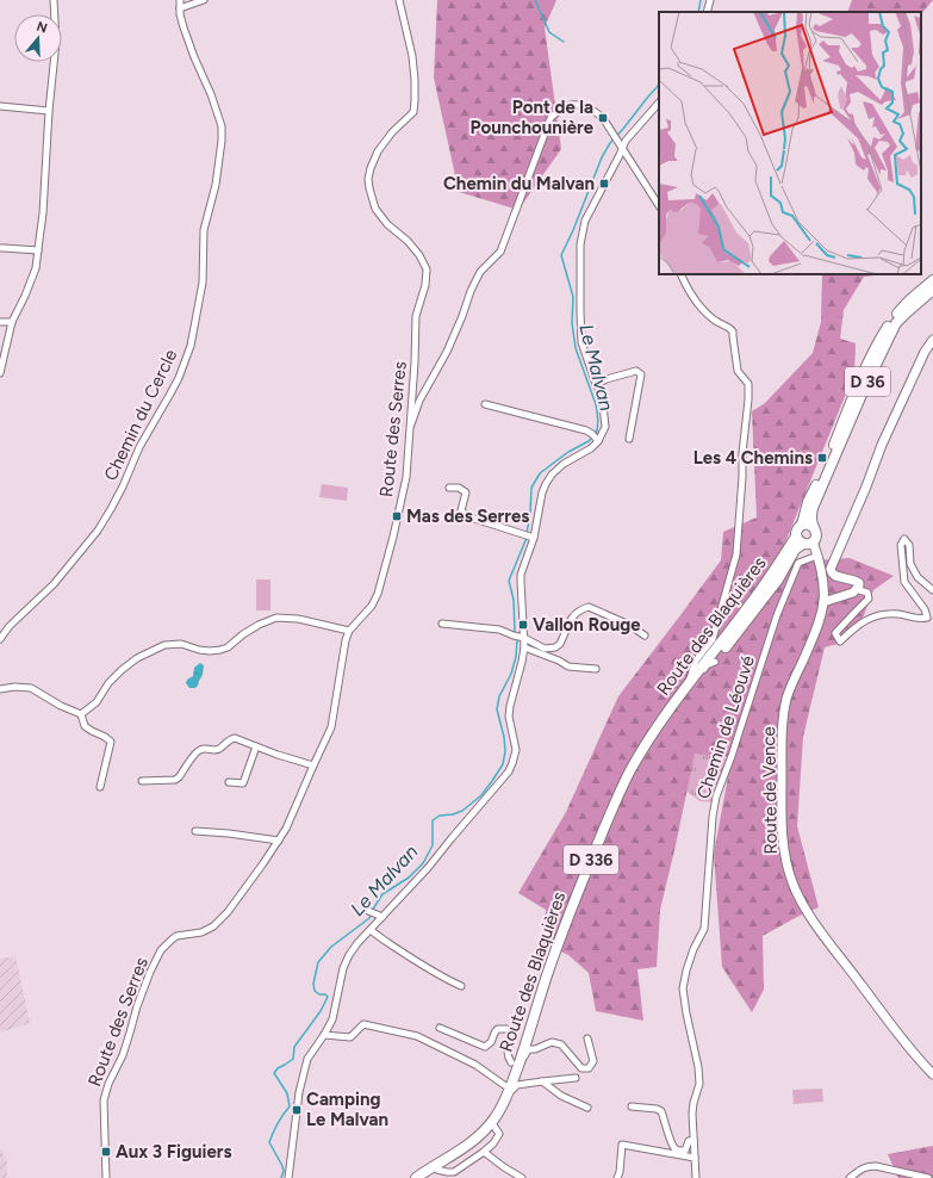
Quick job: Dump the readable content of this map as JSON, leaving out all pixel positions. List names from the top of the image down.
{
  "streets": {
    "main road": [
      "D 36",
      "Route des Blaquières",
      "Route de Vence",
      "D 336"
    ],
    "street": ["Chemin du Cercle", "Route des Serres", "Chemin de Léouvé"]
  },
  "crossings": [
    ["D 36", "Route des Blaquières"],
    ["Chemin de Léouvé", "Route de Vence"]
  ],
  "water": ["Le Malvan"],
  "places": {
    "transit": [
      "Pont de la Pounchounière",
      "Chemin du Malvan",
      "Les 4 Chemins",
      "Mas des Serres",
      "Vallon Rouge",
      "Camping Le Malvan",
      "Aux 3 Figuiers"
    ]
  },
  "north": "top"
}
